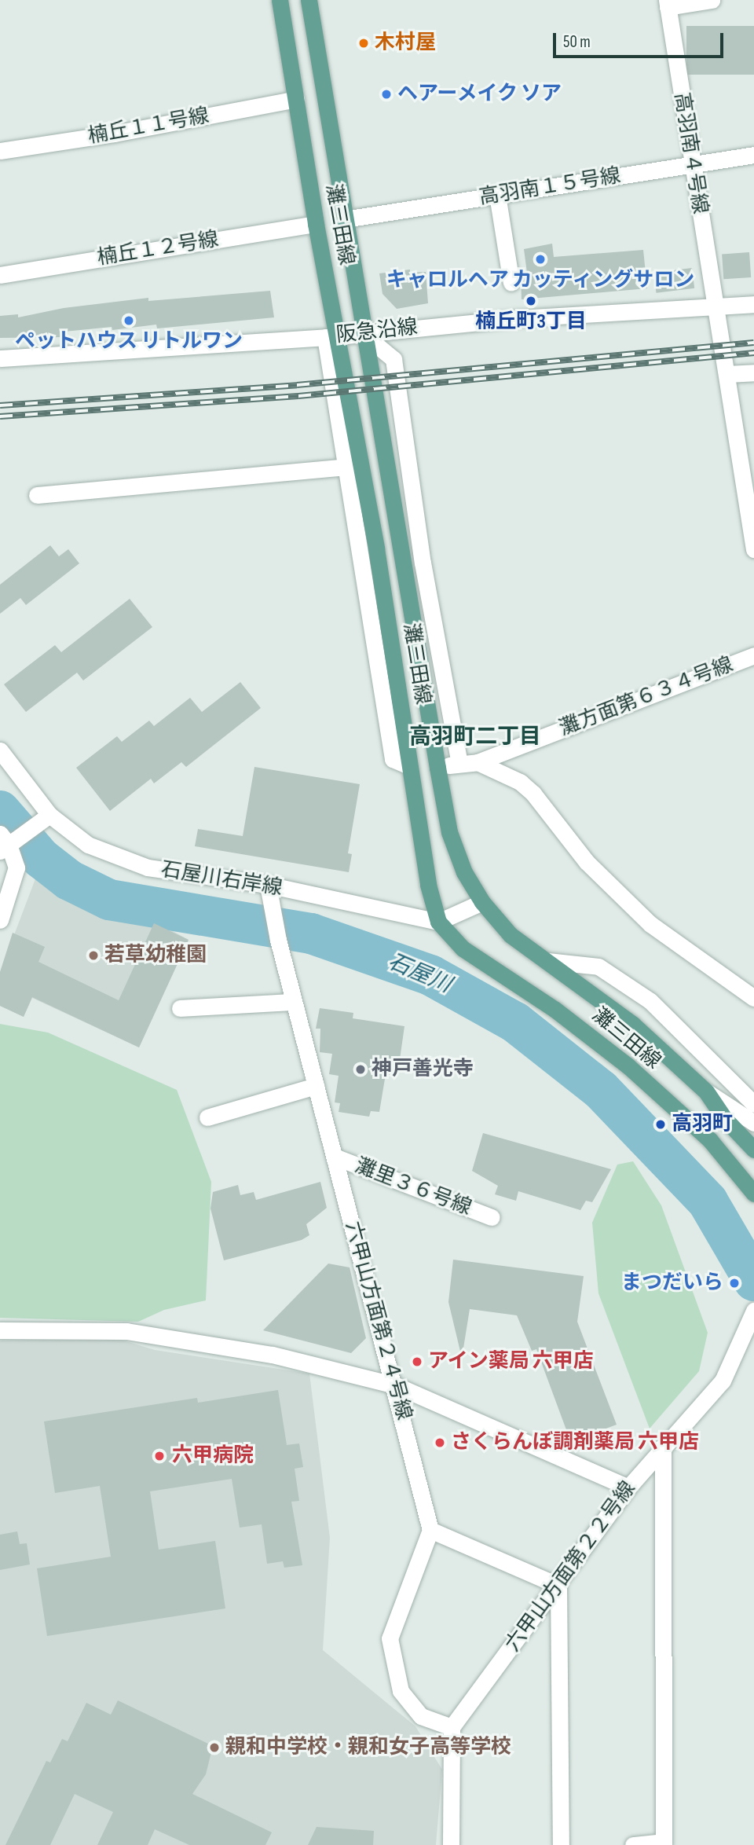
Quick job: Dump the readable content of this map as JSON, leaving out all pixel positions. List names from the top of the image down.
{
  "streets": {
    "main road": ["灘三田線"],
    "street": [
      "楠丘１１号線",
      "高羽南４号線",
      "高羽南１５号線",
      "楠丘１２号線",
      "阪急沿線",
      "灘方面第６３４号線",
      "石屋川右岸線",
      "灘里３６号線",
      "六甲山方面第２４号線",
      "六甲山方面第２２号線"
    ]
  },
  "crossings": [
    ["楠丘１１号線", "灘三田線"],
    ["高羽南４号線", "高羽南１５号線"],
    ["高羽南４号線", "阪急沿線"],
    ["高羽南１５号線", "灘三田線"],
    ["灘三田線", "楠丘１２号線"],
    ["灘三田線", "阪急沿線"],
    ["灘三田線", "石屋川右岸線"],
    ["石屋川右岸線", "六甲山方面第２４号線"],
    ["灘里３６号線", "六甲山方面第２４号線"]
  ],
  "districts": ["高羽町二丁目"],
  "water": ["石屋川"],
  "places": [
    "木村屋",
    "ヘアーメイク ソア",
    "キャロルヘア カッティングサロン",
    "楠丘町3丁目",
    "ペットハウス リトルワン",
    "若草幼稚園",
    "神戸善光寺",
    "高羽町",
    "まつだいら",
    "アイン薬局 六甲店",
    "さくらんぼ調剤薬局 六甲店",
    "六甲病院",
    "親和中学校・親和女子高等学校"
  ],
  "scale_bar": "50 m"
}
